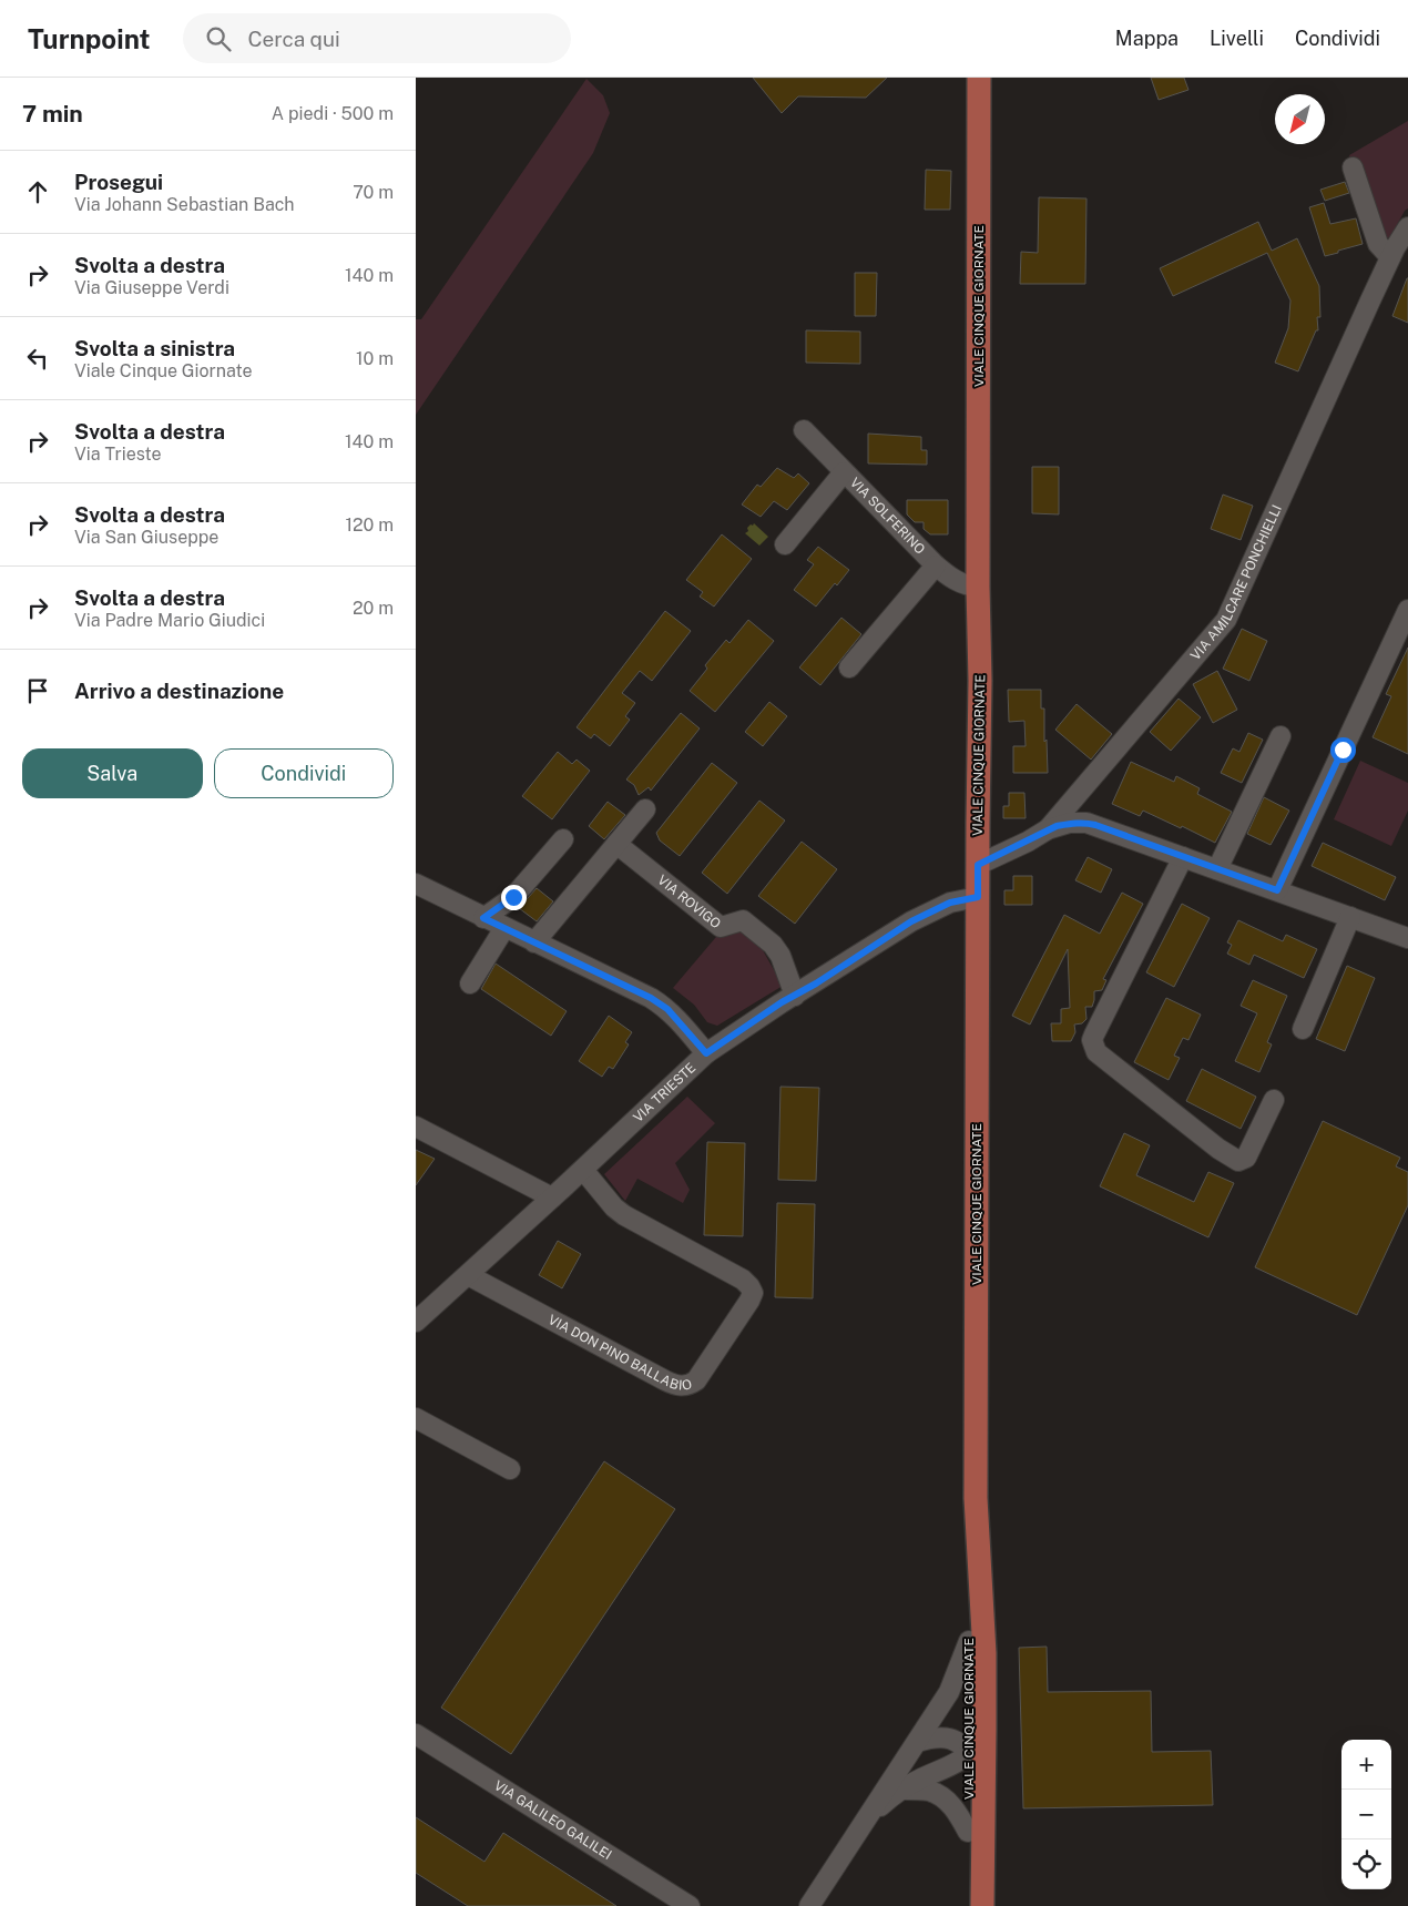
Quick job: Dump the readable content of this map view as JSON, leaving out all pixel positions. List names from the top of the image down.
{
  "streets": {
    "main road": ["VIALE CINQUE GIORNATE"],
    "street": [
      "VIA SOLFERINO",
      "VIA AMILCARE PONCHIELLI",
      "VIA ROVIGO",
      "VIA TRIESTE",
      "VIA DON PINO BALLABIO",
      "VIA GALILEO GALILEI"
    ]
  },
  "crossings": [
    ["VIALE CINQUE GIORNATE", "VIA SOLFERINO"],
    ["VIALE CINQUE GIORNATE", "VIA TRIESTE"],
    ["VIA ROVIGO", "VIA TRIESTE"],
    ["VIA TRIESTE", "VIA DON PINO BALLABIO"]
  ],
  "north": "bottom left",
  "page": {
    "header": "Turnpoint",
    "search": "Cerca qui",
    "nav": ["Mappa", "Livelli", "Condividi"],
    "heading": ["7 min", "A piedi · 500 m"],
    "list": [
      ["Prosegui", "Via Johann Sebastian Bach", "70 m"],
      ["Svolta a destra", "Via Giuseppe Verdi", "140 m"],
      ["Svolta a sinistra", "Viale Cinque Giornate", "10 m"],
      ["Svolta a destra", "Via Trieste", "140 m"],
      ["Svolta a destra", "Via San Giuseppe", "120 m"],
      ["Svolta a destra", "Via Padre Mario Giudici", "20 m"],
      "Arrivo a destinazione"
    ],
    "buttons": ["Salva", "Condividi"],
    "map_buttons": ["+", "−"]
  }
}
